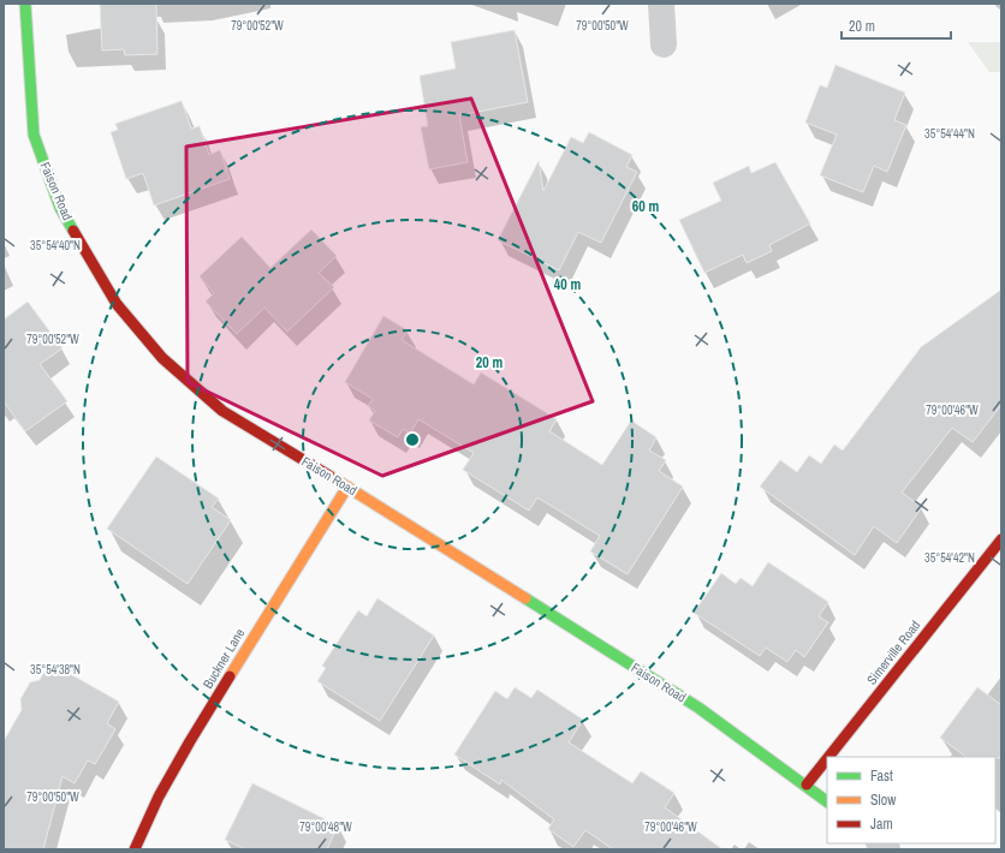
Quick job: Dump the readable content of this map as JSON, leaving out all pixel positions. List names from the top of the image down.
{
  "streets": {
    "street": ["Faison Road", "Simerville Road", "Buckner Lane"]
  },
  "crossings": [
    ["Faison Road", "Simerville Road"],
    ["Faison Road", "Buckner Lane"]
  ],
  "legend": ["Fast", "Slow", "Jam"],
  "scale_bar": "20 m",
  "coordinates": [
    "79°00'52\"W",
    "79°00'50\"W",
    "35°54'44\"N",
    "35°54'40\"N",
    "79°00'46\"W",
    "35°54'42\"N",
    "35°54'38\"N",
    "79°00'48\"W"
  ],
  "rings": ["60 m", "40 m", "20 m"]
}
